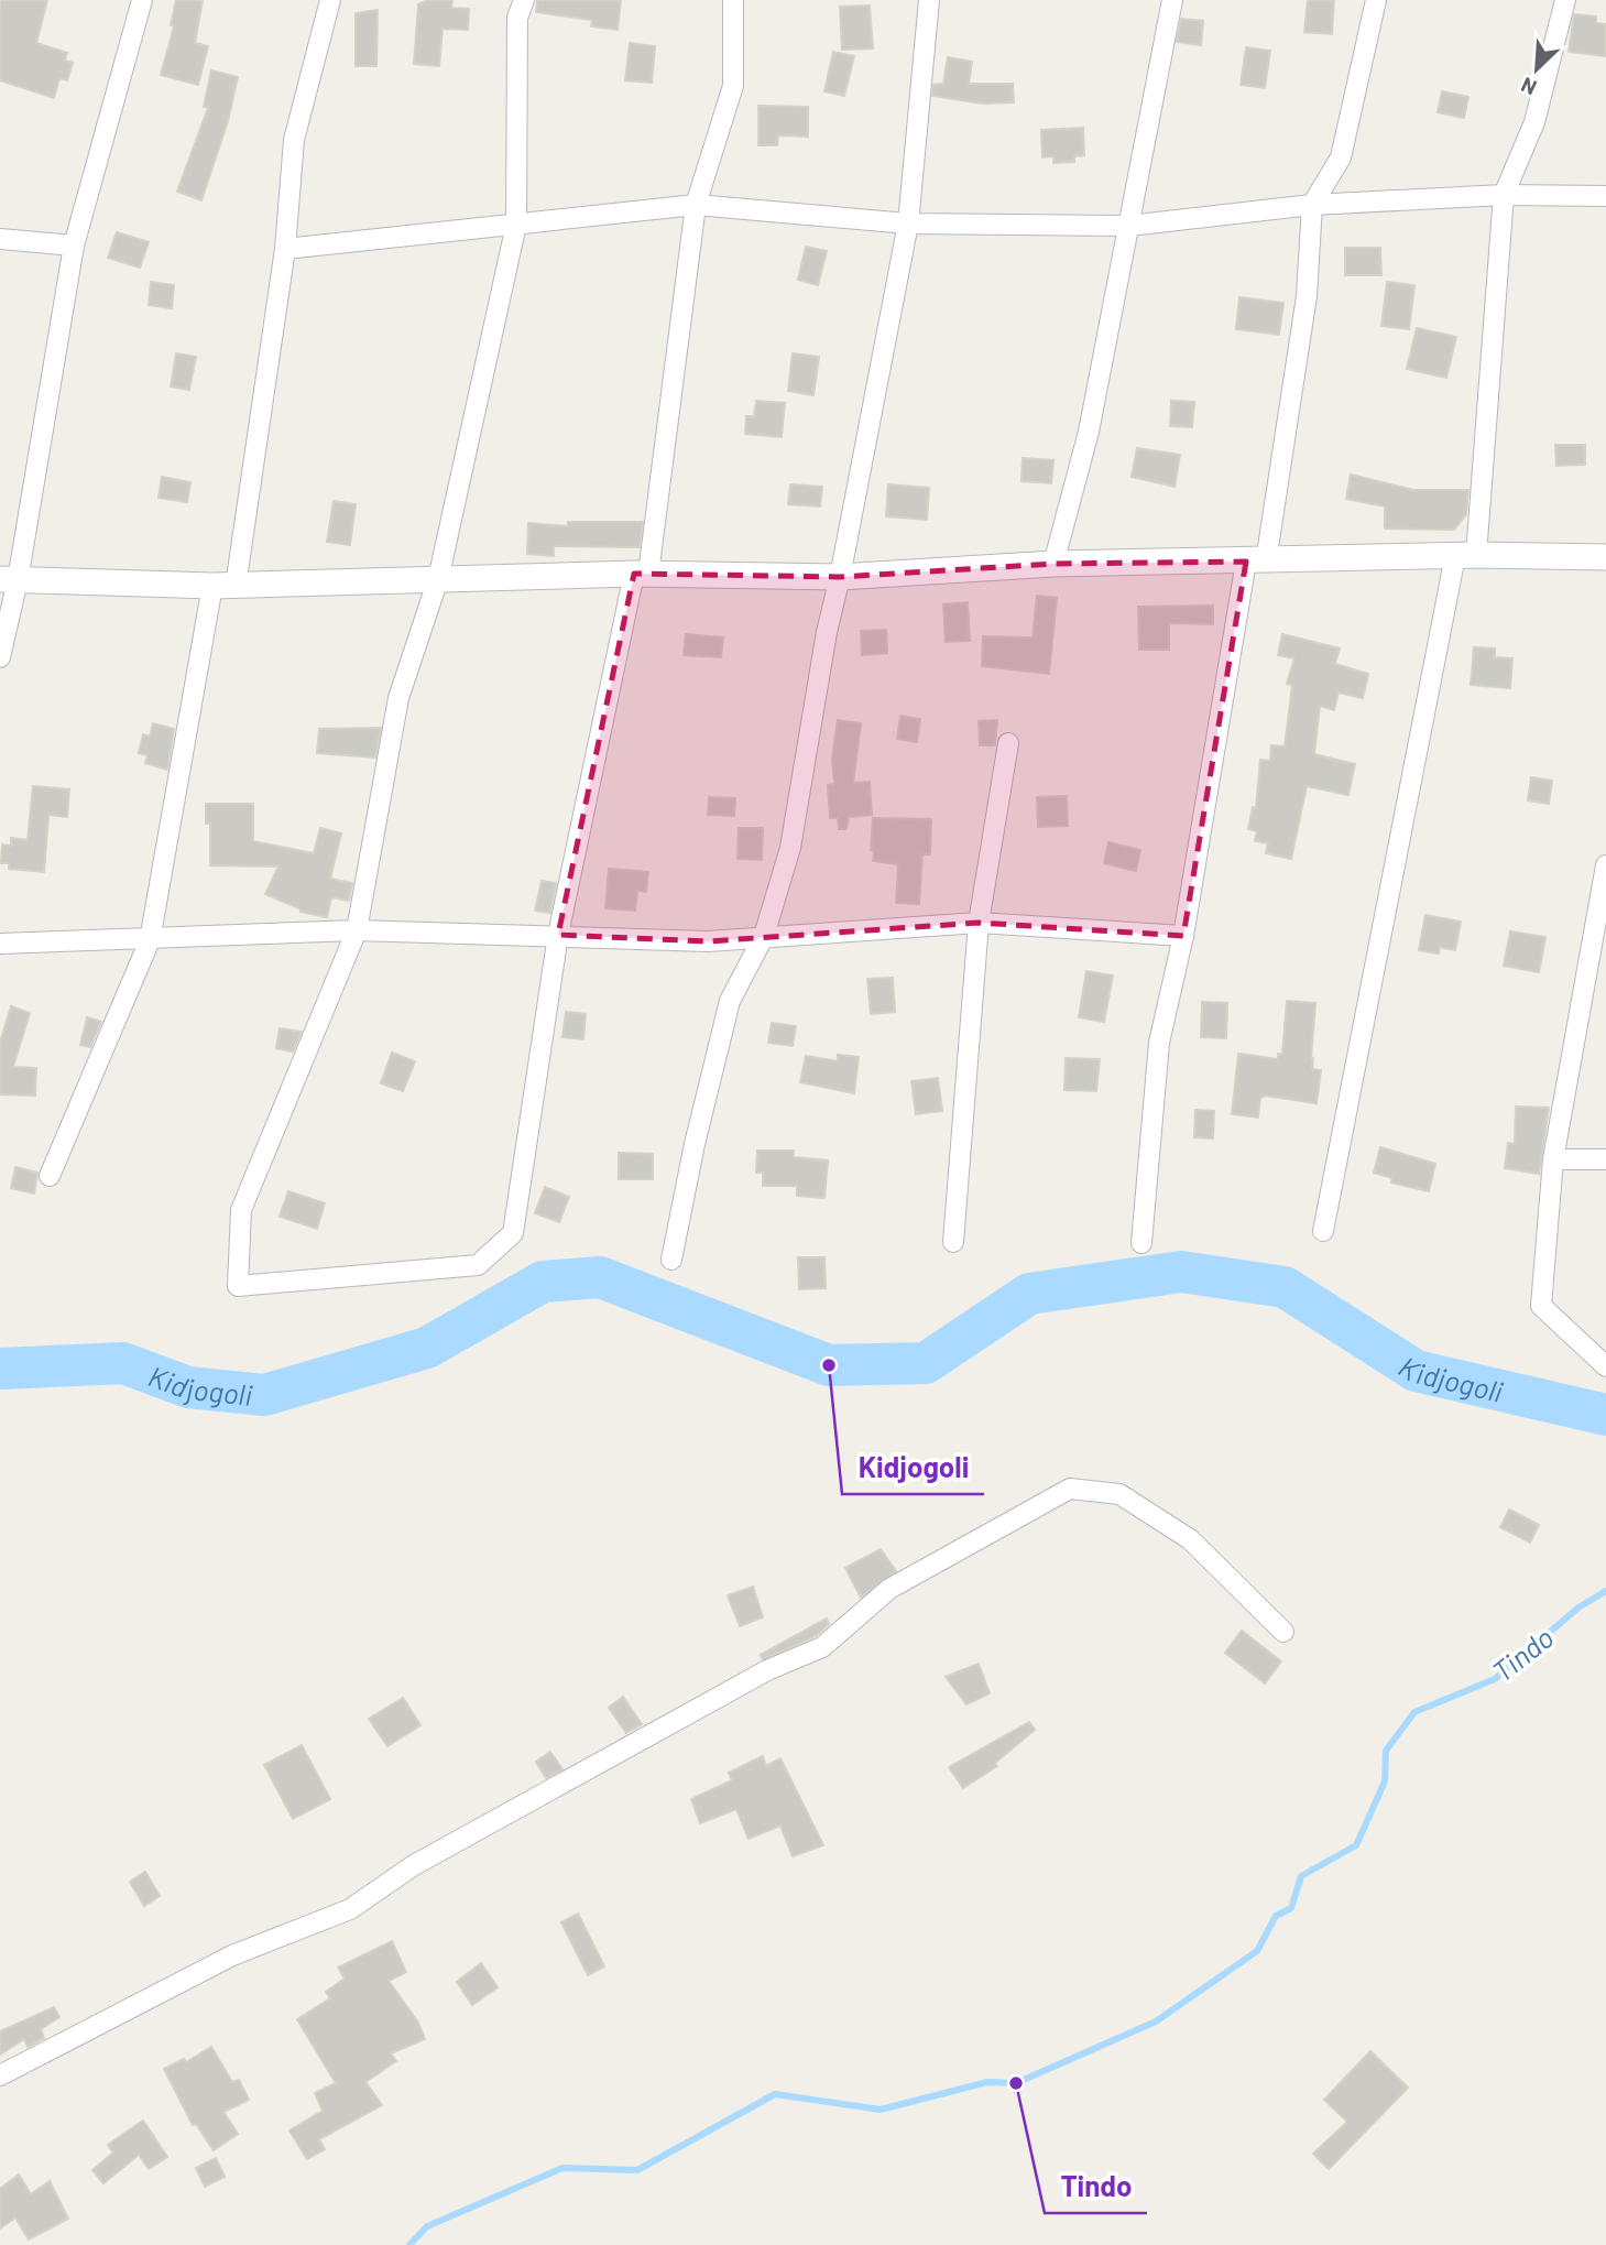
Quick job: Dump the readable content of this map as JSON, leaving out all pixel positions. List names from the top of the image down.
{
  "water": ["Kidjogoli", "Tindo"],
  "places": ["Kidjogoli", "Tindo"],
  "north": "bottom left"
}
